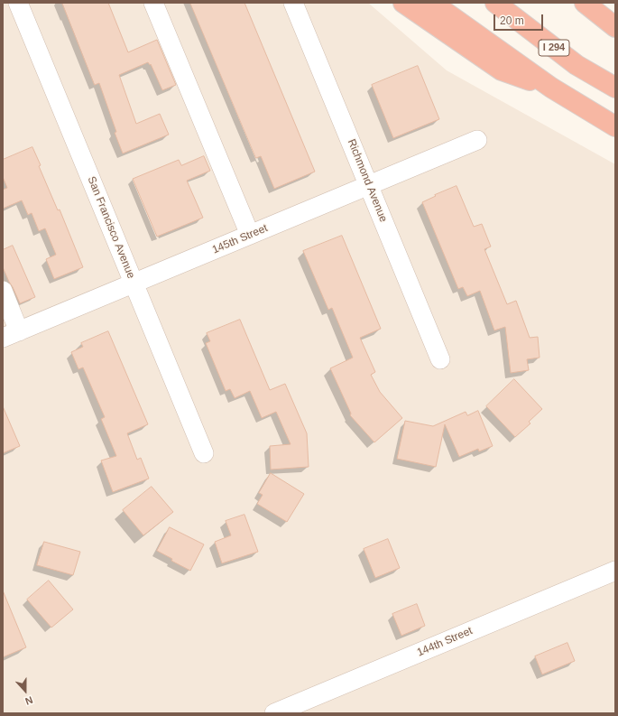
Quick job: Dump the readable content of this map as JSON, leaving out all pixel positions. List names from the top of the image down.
{
  "streets": {
    "highway": ["I 294"],
    "street": [
      "Richmond Avenue",
      "San Francisco Avenue",
      "145th Street",
      "144th Street"
    ]
  },
  "crossings": [
    ["Richmond Avenue", "145th Street"],
    ["San Francisco Avenue", "145th Street"]
  ],
  "scale_bar": "20 m",
  "north": "bottom"
}
